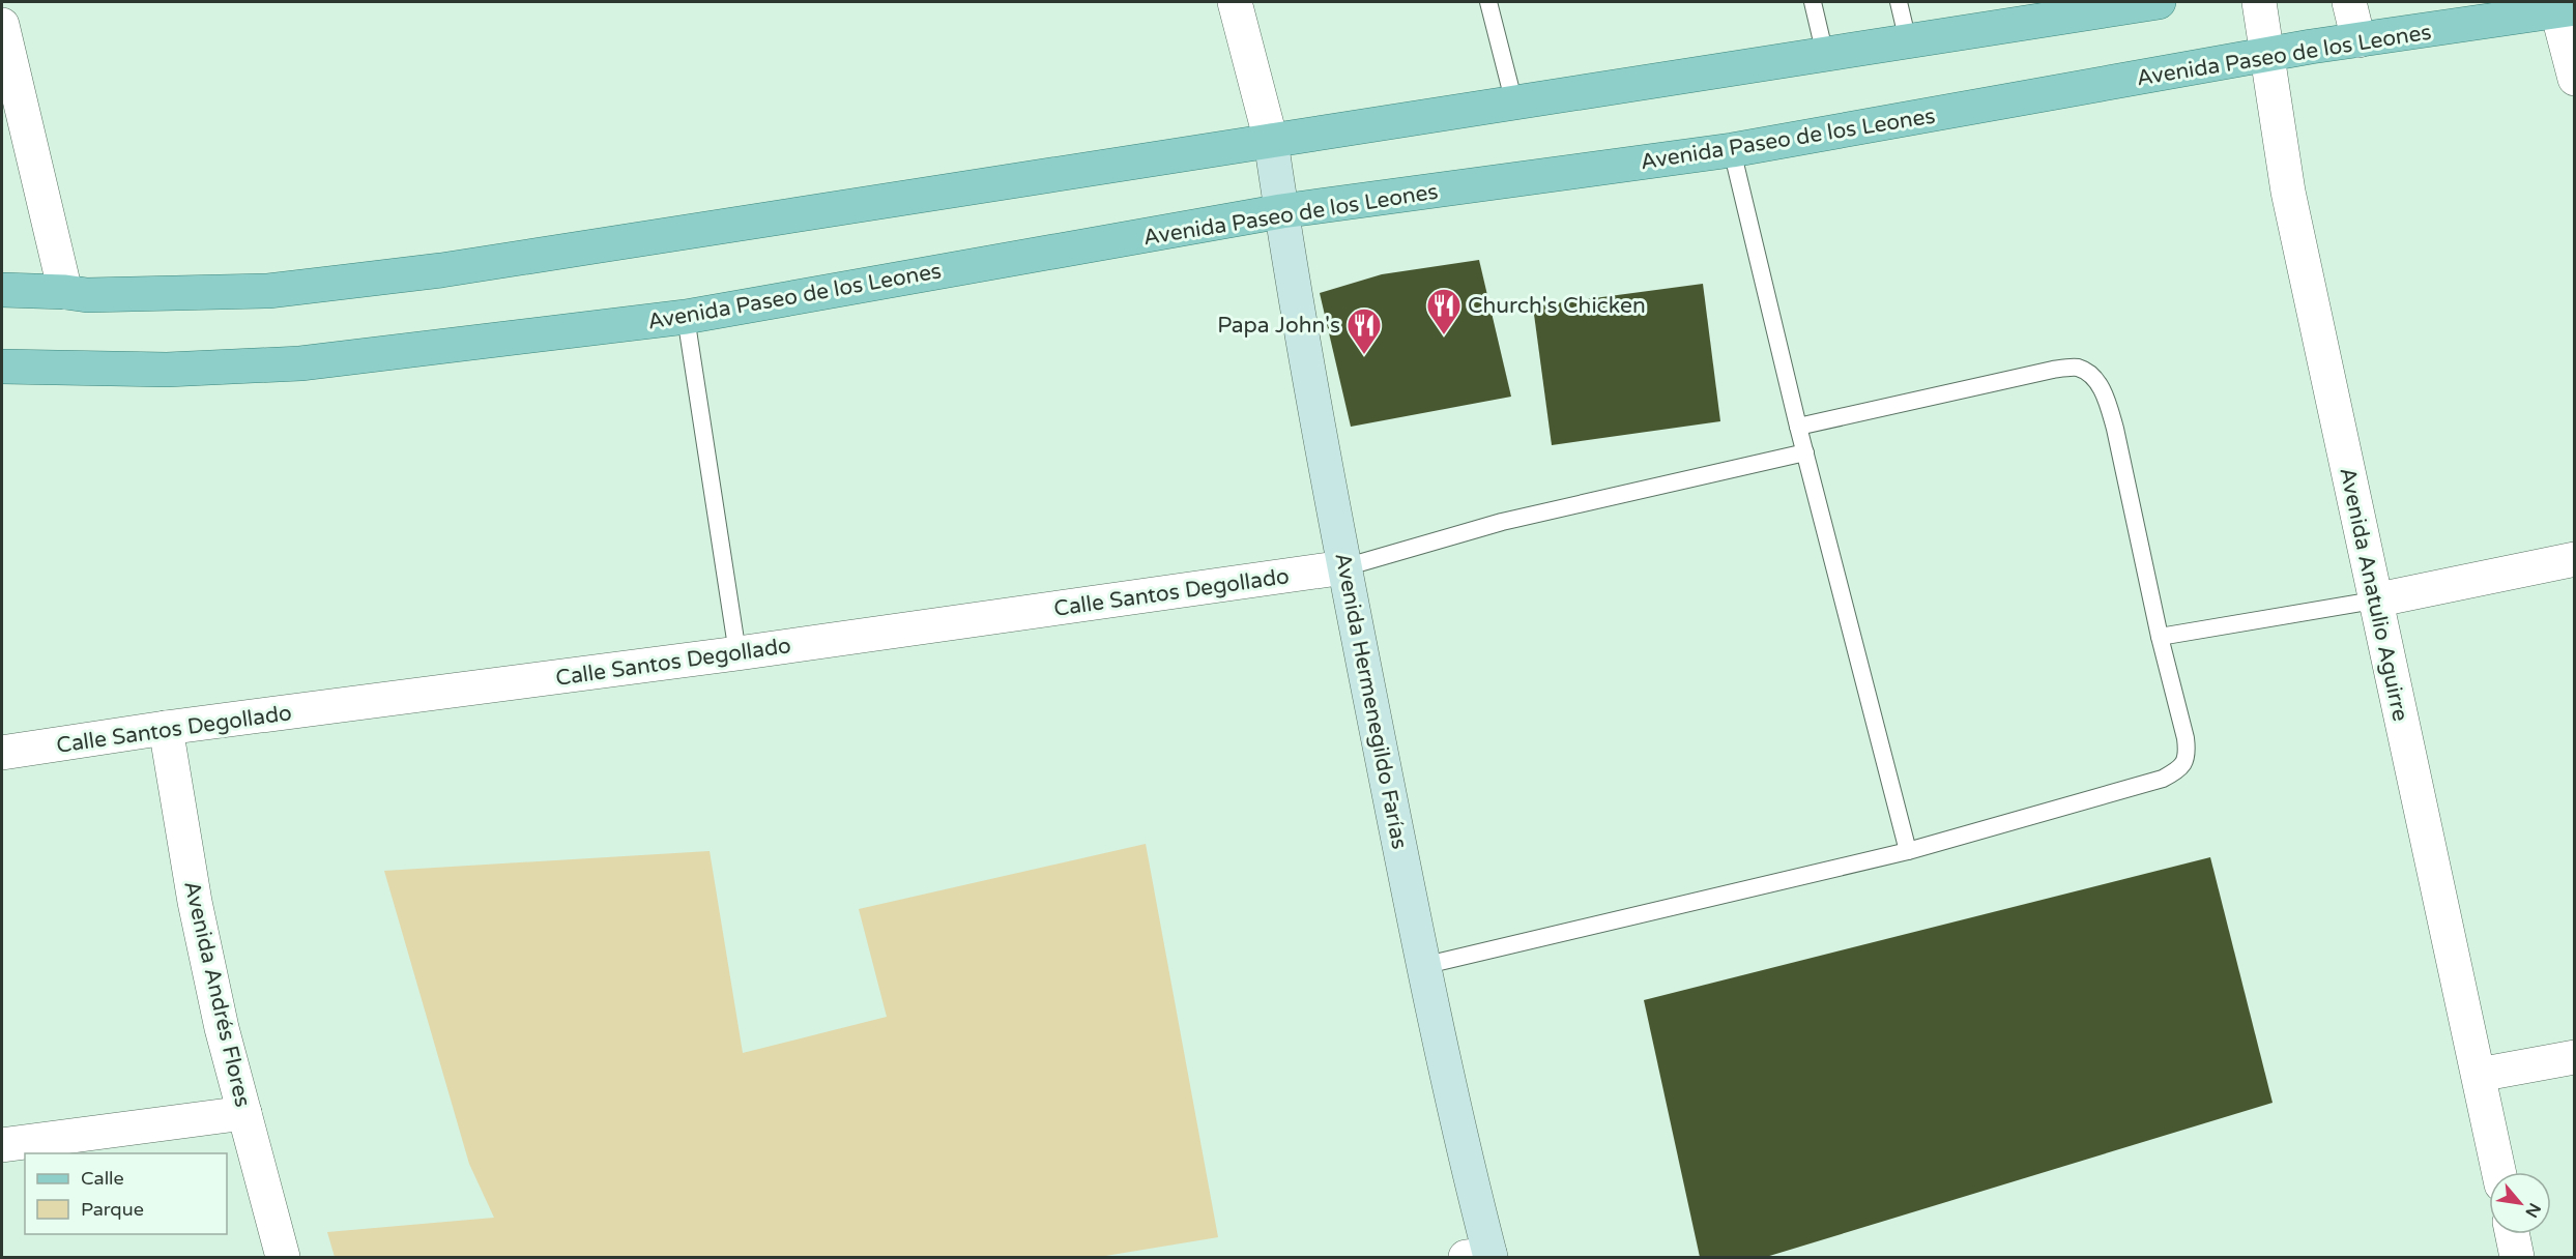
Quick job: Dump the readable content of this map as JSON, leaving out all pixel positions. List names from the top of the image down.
{
  "streets": {
    "main road": ["Avenida Paseo de los Leones"],
    "street": [
      "Calle Santos Degollado",
      "Avenida Anatulio Aguirre",
      "Avenida Hermenegildo Farías",
      "Avenida Andrés Flores"
    ]
  },
  "crossings": [
    ["Avenida Paseo de los Leones", "Avenida Anatulio Aguirre"],
    ["Avenida Paseo de los Leones", "Avenida Hermenegildo Farías"],
    ["Calle Santos Degollado", "Avenida Hermenegildo Farías"],
    ["Calle Santos Degollado", "Avenida Andrés Flores"]
  ],
  "places": {
    "restaurant": ["Church's Chicken", "Papa John's"]
  },
  "legend": ["Calle", "Parque"],
  "north": "bottom right"
}
